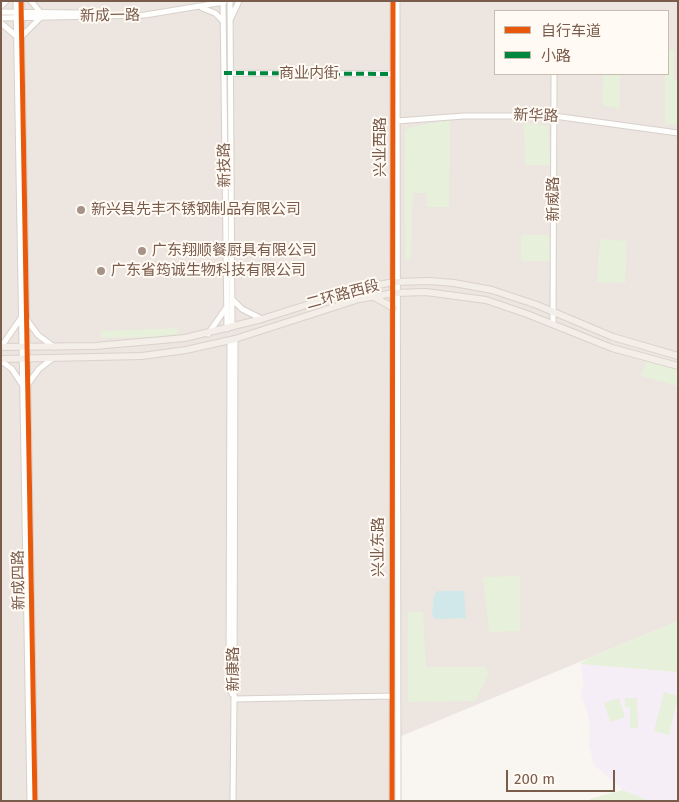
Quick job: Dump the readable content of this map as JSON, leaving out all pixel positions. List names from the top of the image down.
{
  "streets": {
    "main road": ["二环路西段"],
    "street": [
      "新成一路",
      "商业内街",
      "新华路",
      "兴业西路",
      "新技路",
      "新威路",
      "兴业东路",
      "新成四路",
      "新康路"
    ]
  },
  "crossings": [
    ["新成一路", "新技路"],
    ["商业内街", "兴业西路"],
    ["商业内街", "新技路"],
    ["新华路", "兴业西路"],
    ["新华路", "新威路"],
    ["兴业西路", "二环路西段"],
    ["兴业西路", "兴业东路"],
    ["新技路", "二环路西段"],
    ["新威路", "二环路西段"],
    ["二环路西段", "兴业东路"],
    ["二环路西段", "新成四路"],
    ["二环路西段", "新康路"]
  ],
  "places": ["新兴县先丰不锈钢制品有限公司", "广东翔顺餐厨具有限公司", "广东省筠诚生物科技有限公司"],
  "legend": ["自行车道", "小路"],
  "scale_bar": "200 m"
}
